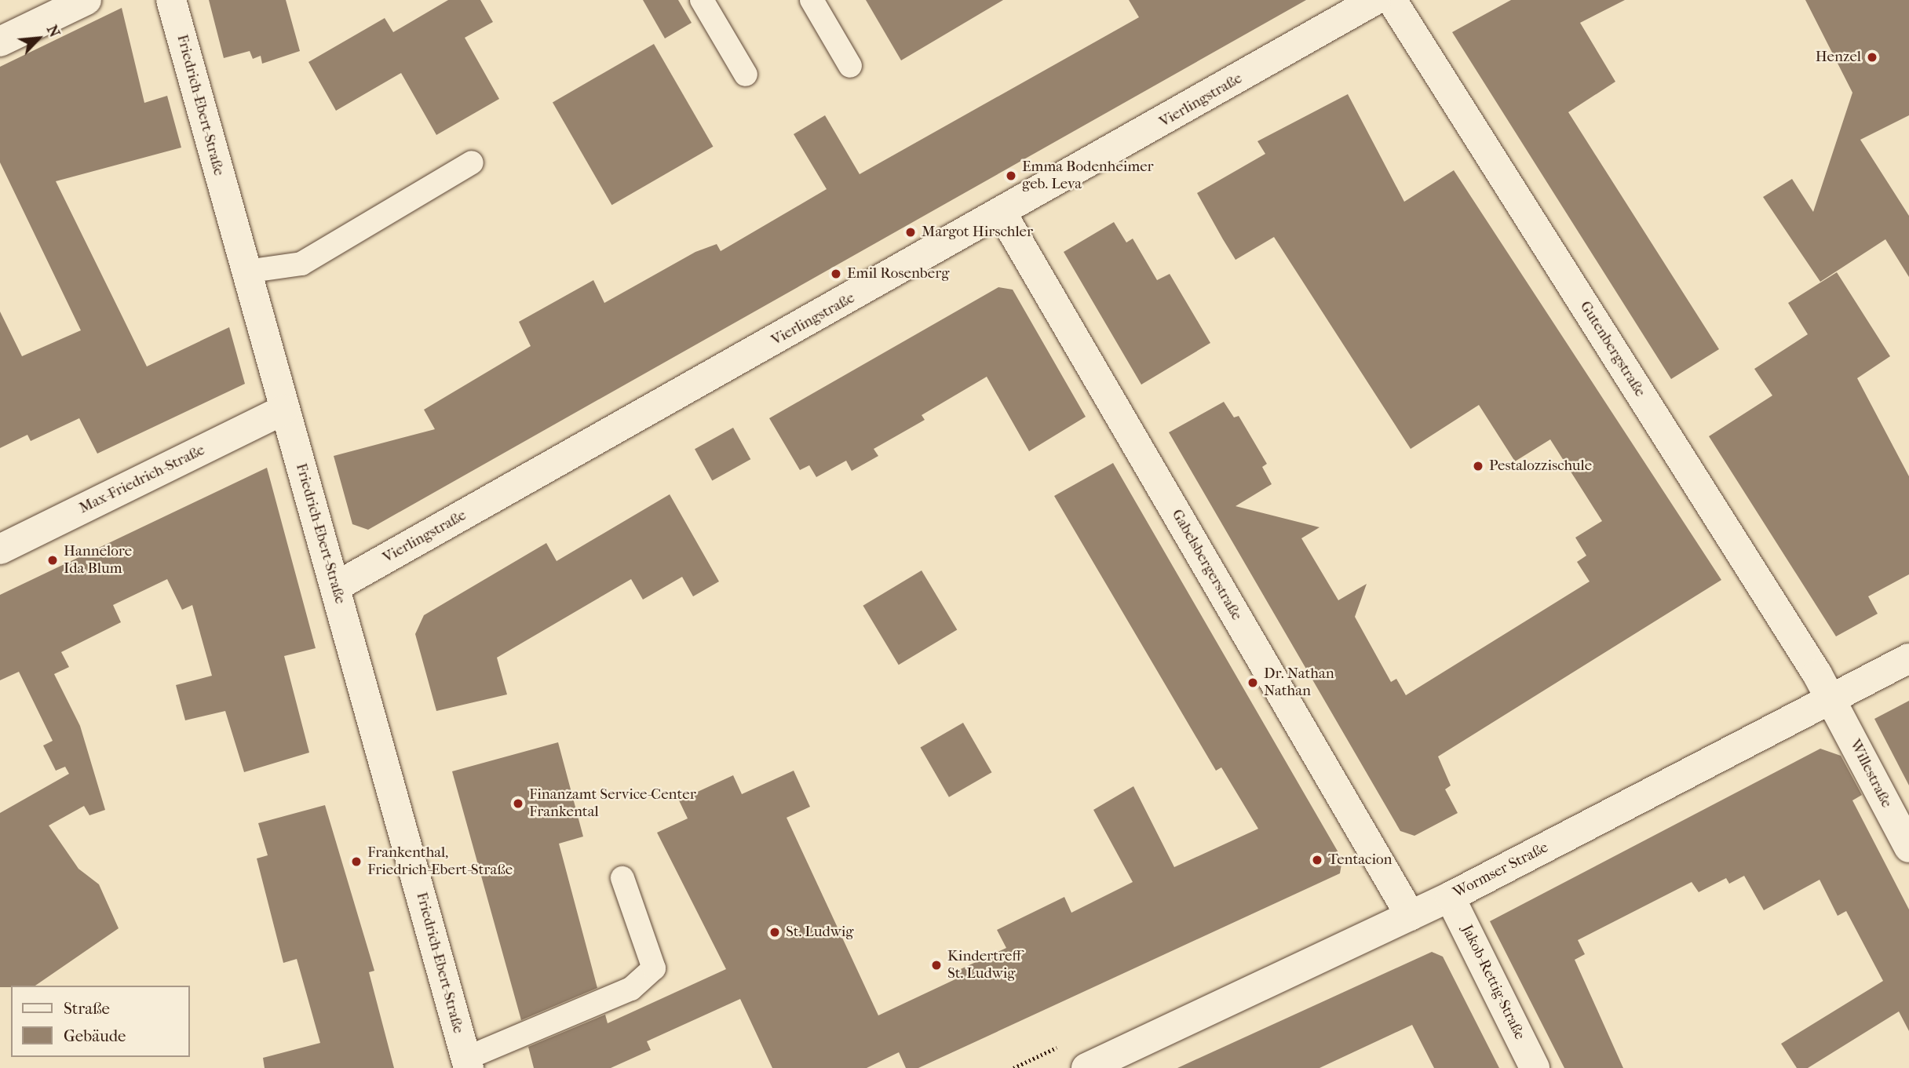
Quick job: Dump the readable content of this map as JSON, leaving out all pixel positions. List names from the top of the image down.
{
  "streets": {
    "street": [
      "Vierlingstraße",
      "Friedrich-Ebert-Straße",
      "Gutenbergstraße",
      "Max-Friedrich-Straße",
      "Gabelsbergerstraße",
      "Willestraße",
      "Wormser Straße",
      "Jakob-Rettig-Straße"
    ]
  },
  "crossings": [
    ["Vierlingstraße", "Friedrich-Ebert-Straße"],
    ["Vierlingstraße", "Gabelsbergerstraße"],
    ["Friedrich-Ebert-Straße", "Max-Friedrich-Straße"],
    ["Gutenbergstraße", "Willestraße"],
    ["Gutenbergstraße", "Wormser Straße"],
    ["Gabelsbergerstraße", "Wormser Straße"],
    ["Willestraße", "Wormser Straße"],
    ["Wormser Straße", "Jakob-Rettig-Straße"]
  ],
  "places": [
    "Henzel",
    "Emma Bodenheimer geb. Leva",
    "Margot Hirschler",
    "Emil Rosenberg",
    "Pestalozzischule",
    "Hannelore Ida Blum",
    "Dr. Nathan Nathan",
    "Finanzamt Service-Center Frankental",
    "Tentacion",
    "Frankenthal, Friedrich-Ebert-Straße",
    "St. Ludwig",
    "Kindertreff St. Ludwig"
  ],
  "legend": ["Straße", "Gebäude"],
  "north": "top right"
}
